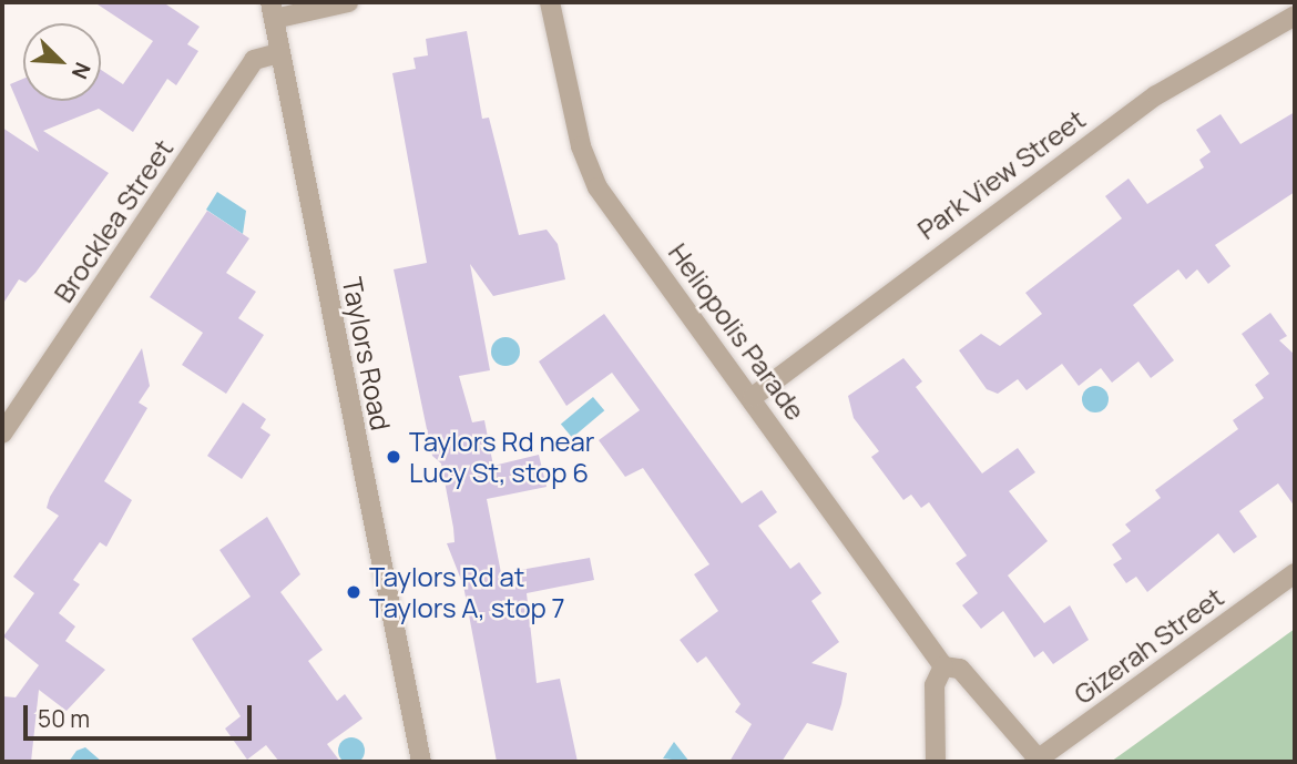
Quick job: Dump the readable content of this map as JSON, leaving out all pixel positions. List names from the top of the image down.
{
  "streets": {
    "street": [
      "Park View Street",
      "Brocklea Street",
      "Heliopolis Parade",
      "Taylors Road",
      "Gizerah Street"
    ]
  },
  "crossings": [
    ["Park View Street", "Heliopolis Parade"],
    ["Brocklea Street", "Taylors Road"],
    ["Heliopolis Parade", "Gizerah Street"]
  ],
  "places": ["Taylors Rd near Lucy St, stop 6", "Taylors Rd at Taylors A, stop 7"],
  "scale_bar": "50 m",
  "north": "bottom right"
}
